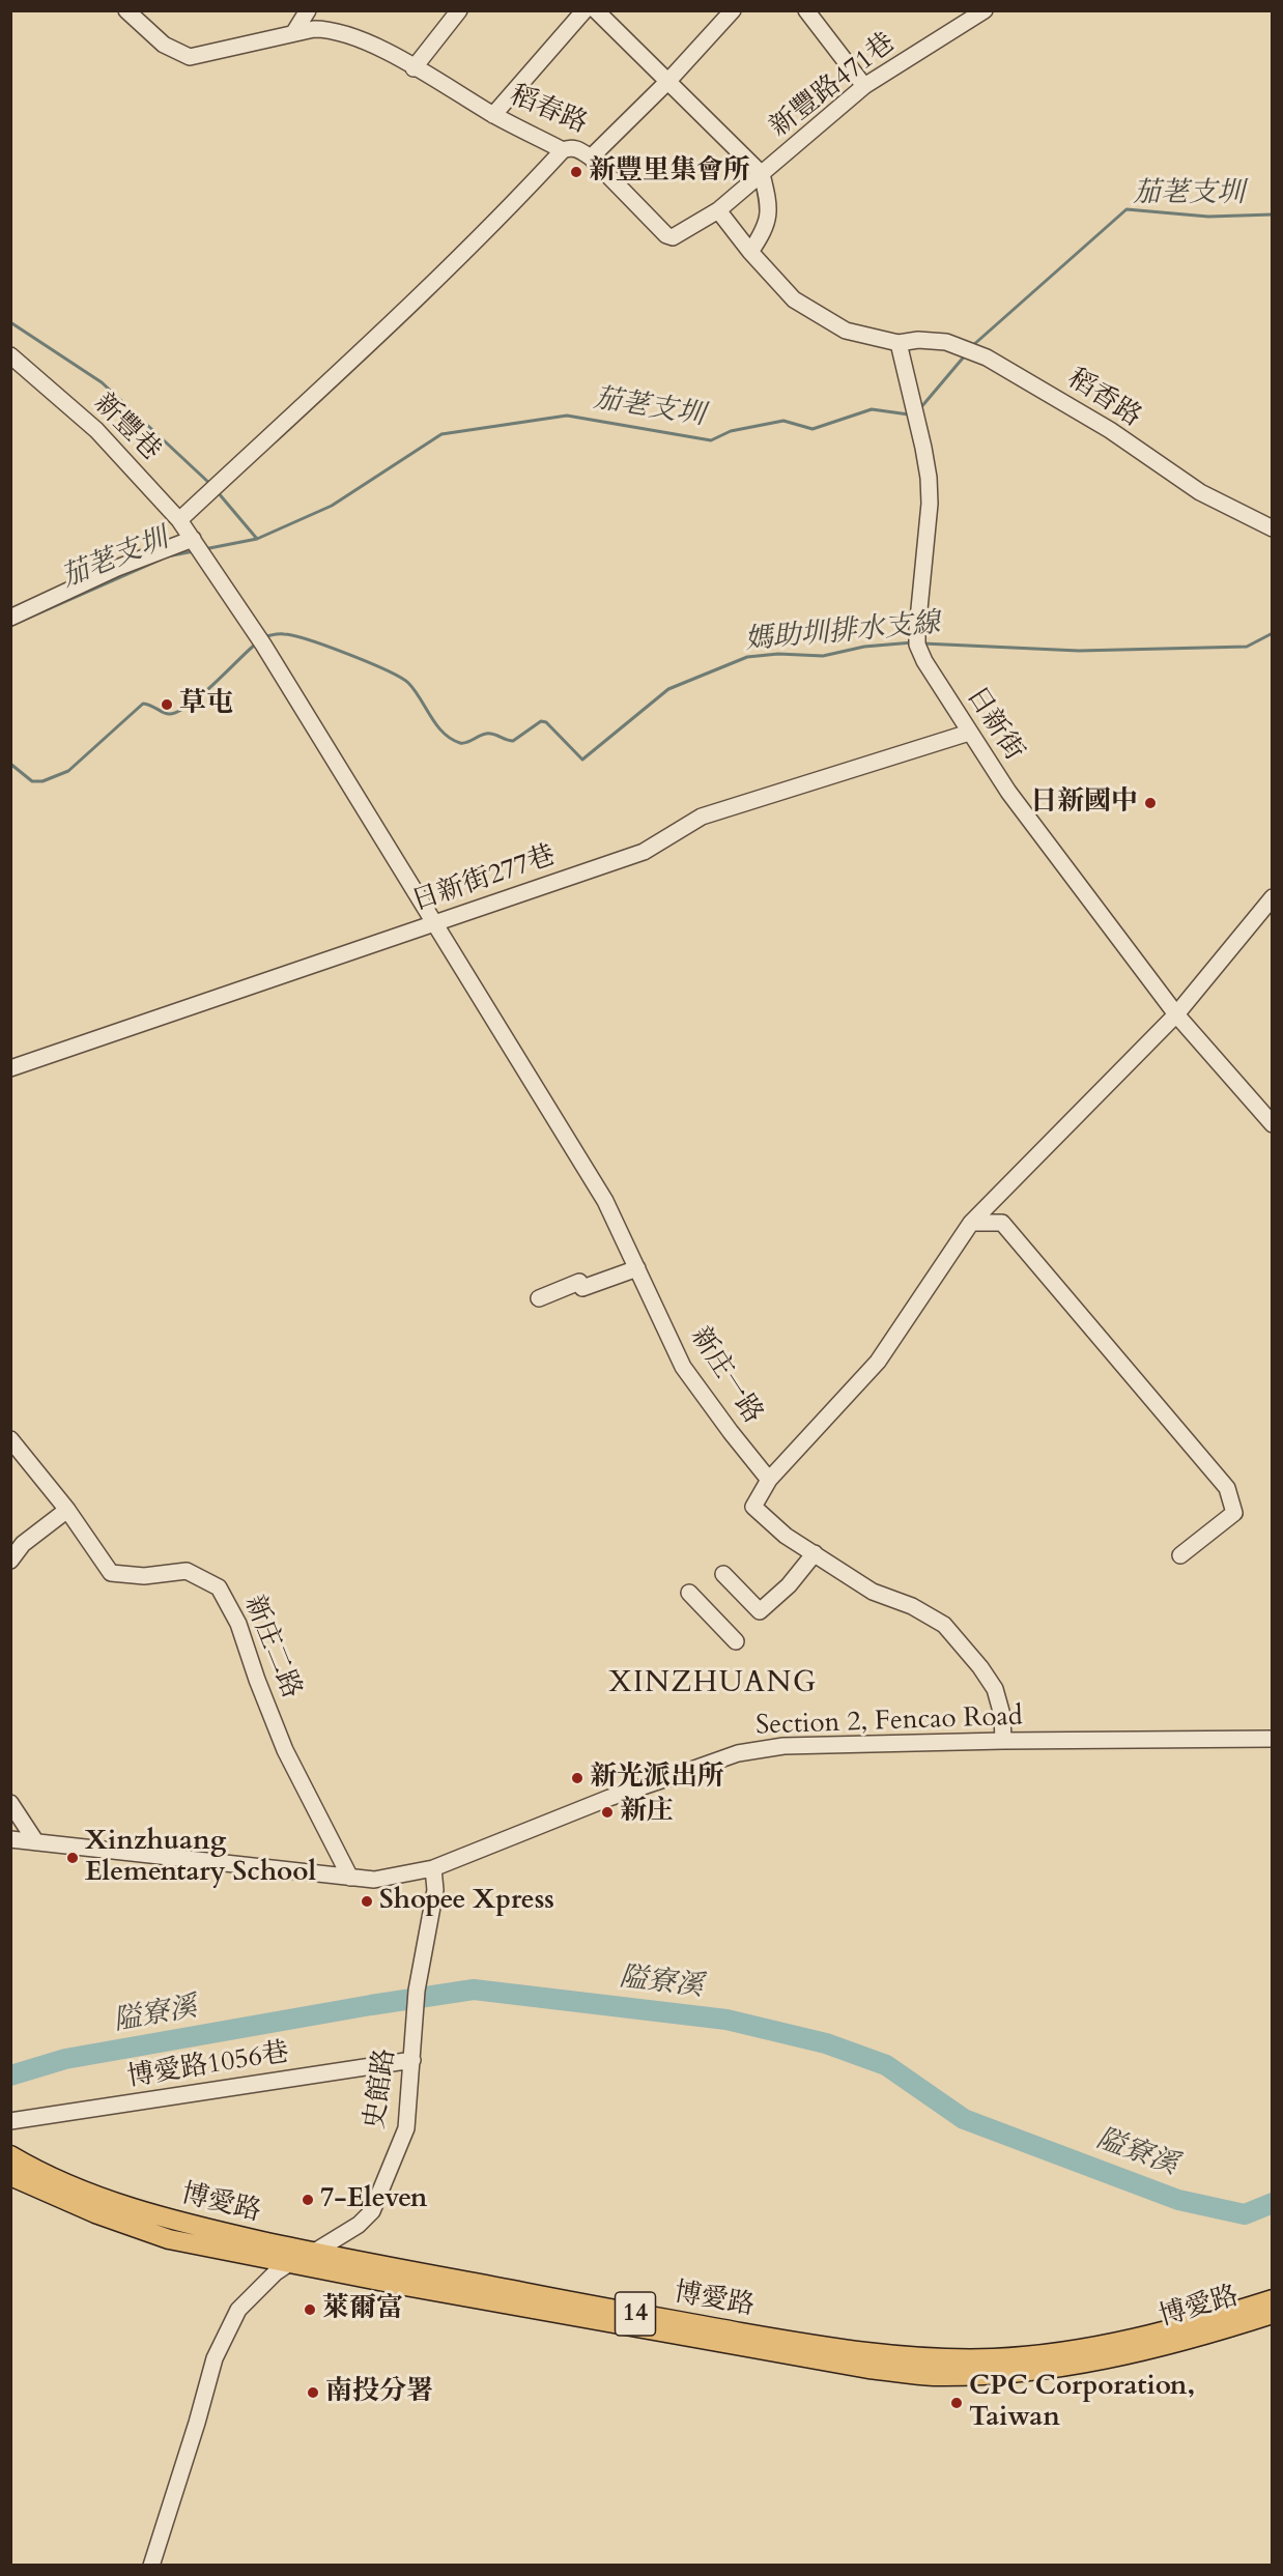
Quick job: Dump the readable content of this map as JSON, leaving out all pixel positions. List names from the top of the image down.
{
  "streets": {
    "main road": ["博愛路", "14"],
    "street": [
      "新豐路471巷",
      "稻春路",
      "稻香路",
      "新豐巷",
      "日新街",
      "日新街277巷",
      "新庄一路",
      "新庄二路",
      "Section 2, Fencao Road",
      "博愛路1056巷",
      "史館路"
    ]
  },
  "crossings": [
    ["新豐路471巷", "稻春路"],
    ["稻香路", "日新街"],
    ["新豐巷", "日新街277巷"],
    ["新豐巷", "新庄一路"],
    ["日新街", "日新街277巷"],
    ["日新街277巷", "新庄一路"],
    ["新庄二路", "Section 2, Fencao Road"],
    ["Section 2, Fencao Road", "史館路"],
    ["博愛路1056巷", "史館路"],
    ["史館路", "博愛路"]
  ],
  "districts": ["XINZHUANG"],
  "water": ["茄荖支圳", "媽助圳排水支線", "隘寮溪"],
  "places": [
    "新豐里集會所",
    "草屯",
    "日新國中",
    "新光派出所",
    "新庄",
    "Xinzhuang Elementary School",
    "Shopee Xpress",
    "7-Eleven",
    "萊爾富",
    "南投分署",
    "CPC Corporation, Taiwan"
  ]
}
